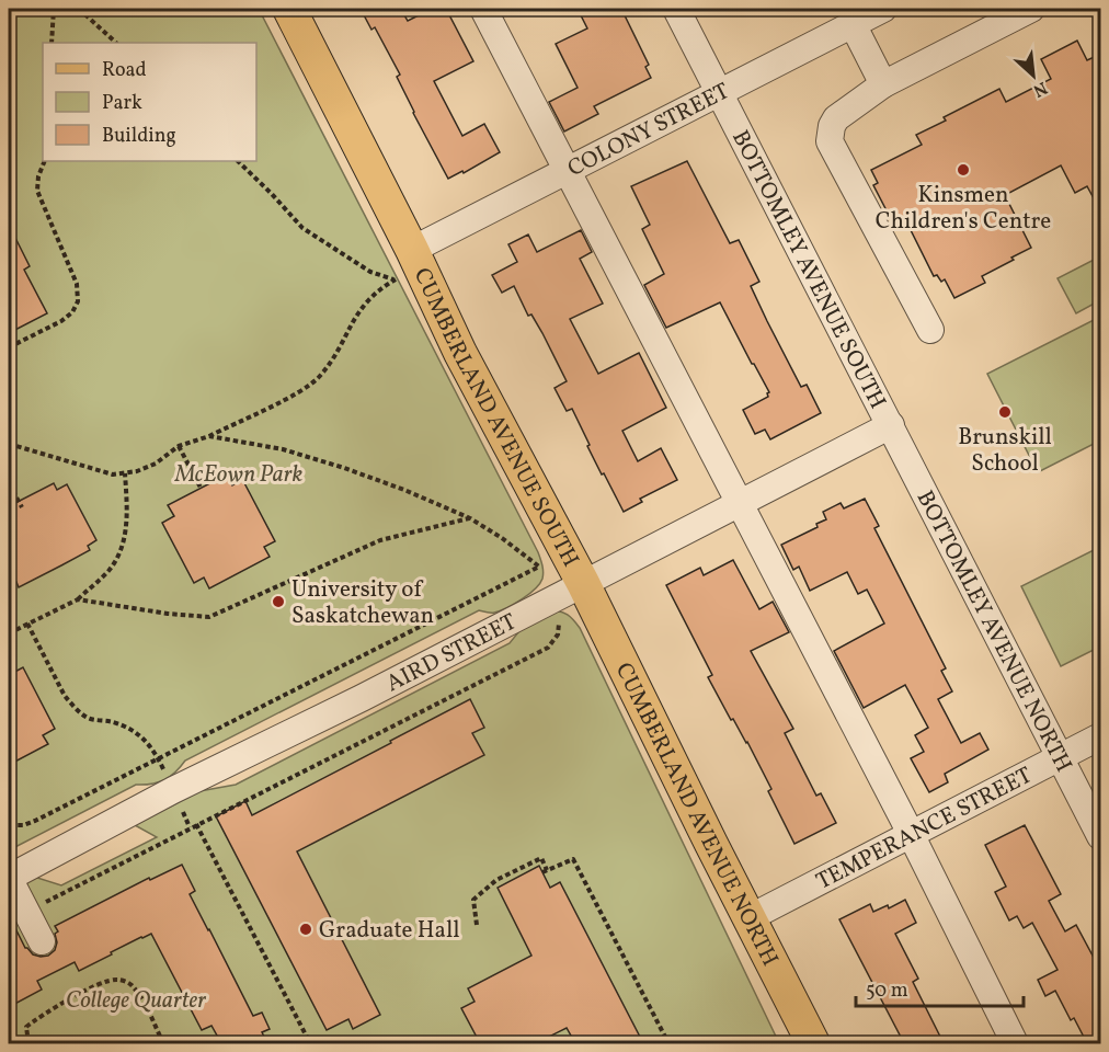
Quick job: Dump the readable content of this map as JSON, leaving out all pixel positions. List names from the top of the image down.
{
  "streets": {
    "main road": ["CUMBERLAND AVENUE SOUTH", "CUMBERLAND AVENUE NORTH"],
    "street": [
      "COLONY STREET",
      "BOTTOMLEY AVENUE SOUTH",
      "BOTTOMLEY AVENUE NORTH",
      "AIRD STREET",
      "TEMPERANCE STREET"
    ]
  },
  "crossings": [
    ["COLONY STREET", "BOTTOMLEY AVENUE SOUTH"],
    ["COLONY STREET", "CUMBERLAND AVENUE SOUTH"],
    ["BOTTOMLEY AVENUE SOUTH", "BOTTOMLEY AVENUE NORTH"],
    ["BOTTOMLEY AVENUE SOUTH", "AIRD STREET"],
    ["CUMBERLAND AVENUE SOUTH", "AIRD STREET"],
    ["CUMBERLAND AVENUE SOUTH", "CUMBERLAND AVENUE NORTH"],
    ["BOTTOMLEY AVENUE NORTH", "AIRD STREET"],
    ["BOTTOMLEY AVENUE NORTH", "TEMPERANCE STREET"],
    ["AIRD STREET", "CUMBERLAND AVENUE NORTH"],
    ["CUMBERLAND AVENUE NORTH", "TEMPERANCE STREET"]
  ],
  "parks": ["McEown Park", "College Quarter"],
  "places": [
    "Kinsmen Children's Centre",
    "Brunskill School",
    "University of Saskatchewan",
    "Graduate Hall"
  ],
  "legend": ["Road", "Park", "Building"],
  "scale_bar": "50 m",
  "north": "bottom right"
}
